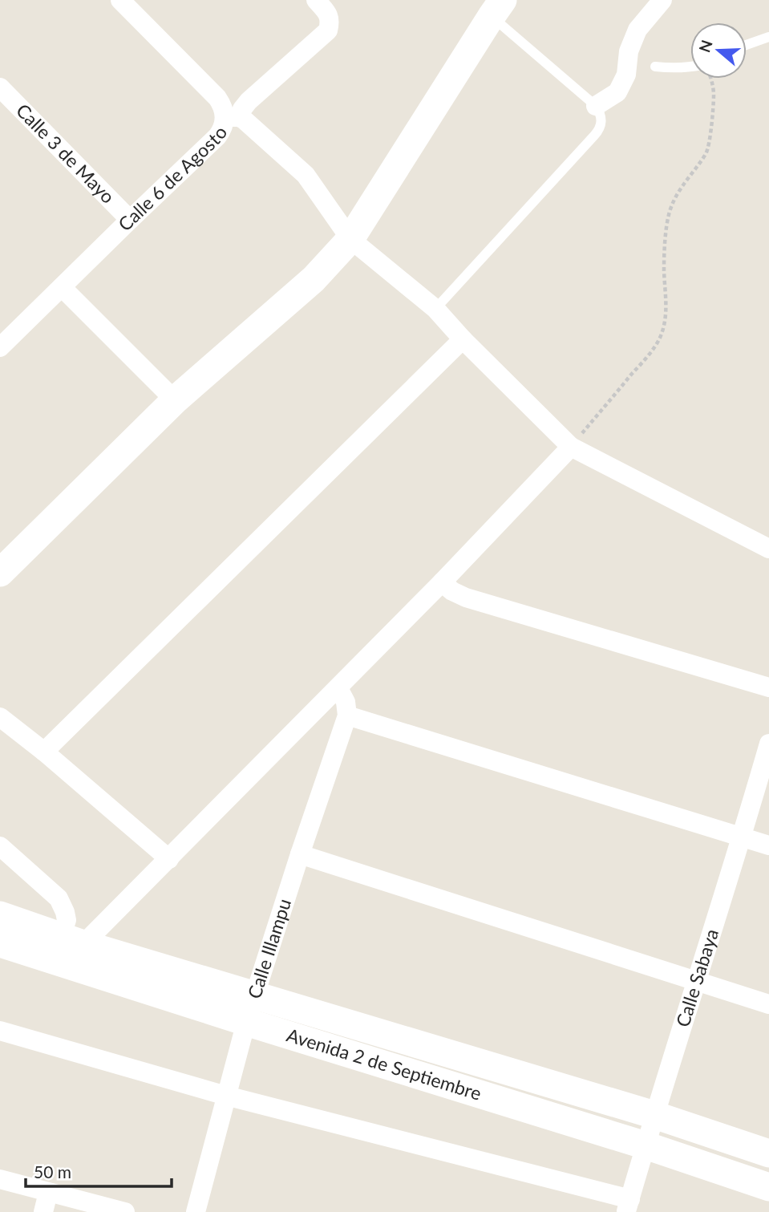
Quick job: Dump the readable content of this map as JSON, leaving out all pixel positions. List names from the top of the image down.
{
  "streets": {
    "street": [
      "Calle 3 de Mayo",
      "Calle 6 de Agosto",
      "Calle Illampu",
      "Calle Sabaya",
      "Avenida 2 de Septiembre"
    ]
  },
  "crossings": [
    ["Calle 3 de Mayo", "Calle 6 de Agosto"],
    ["Calle Illampu", "Avenida 2 de Septiembre"],
    ["Calle Sabaya", "Avenida 2 de Septiembre"]
  ],
  "scale_bar": "50 m",
  "north": "left"
}
